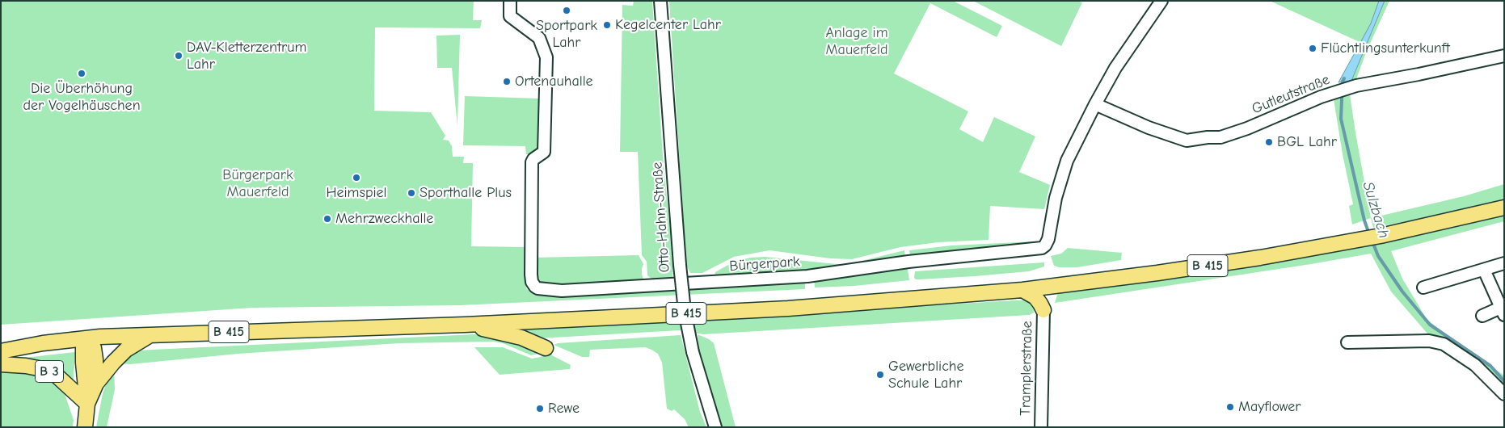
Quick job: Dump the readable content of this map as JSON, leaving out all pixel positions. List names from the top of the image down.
{
  "streets": {
    "main road": ["B 415", "B 3"],
    "street": [
      "Gutleutstraße",
      "Otto-Hahn-Straße",
      "Bürgerpark",
      "Tramplerstraße"
    ]
  },
  "crossings": [
    ["Gutleutstraße", "Bürgerpark"],
    ["B 415", "B 3"]
  ],
  "water": ["Sulzbach"],
  "parks": ["Anlage im Mauerfeld", "Bürgerpark Mauerfeld"],
  "places": [
    "Sportpark Lahr",
    "Kegelcenter Lahr",
    "Flüchtlingsunterkunft",
    "DAV-Kletterzentrum Lahr",
    "Die Überhöhung der Vogelhäuschen",
    "Ortenauhalle",
    "BGL Lahr",
    "Heimspiel",
    "Sporthalle Plus",
    "Mehrzweckhalle",
    "Gewerbliche Schule Lahr",
    "Mayflower",
    "Rewe"
  ]
}
